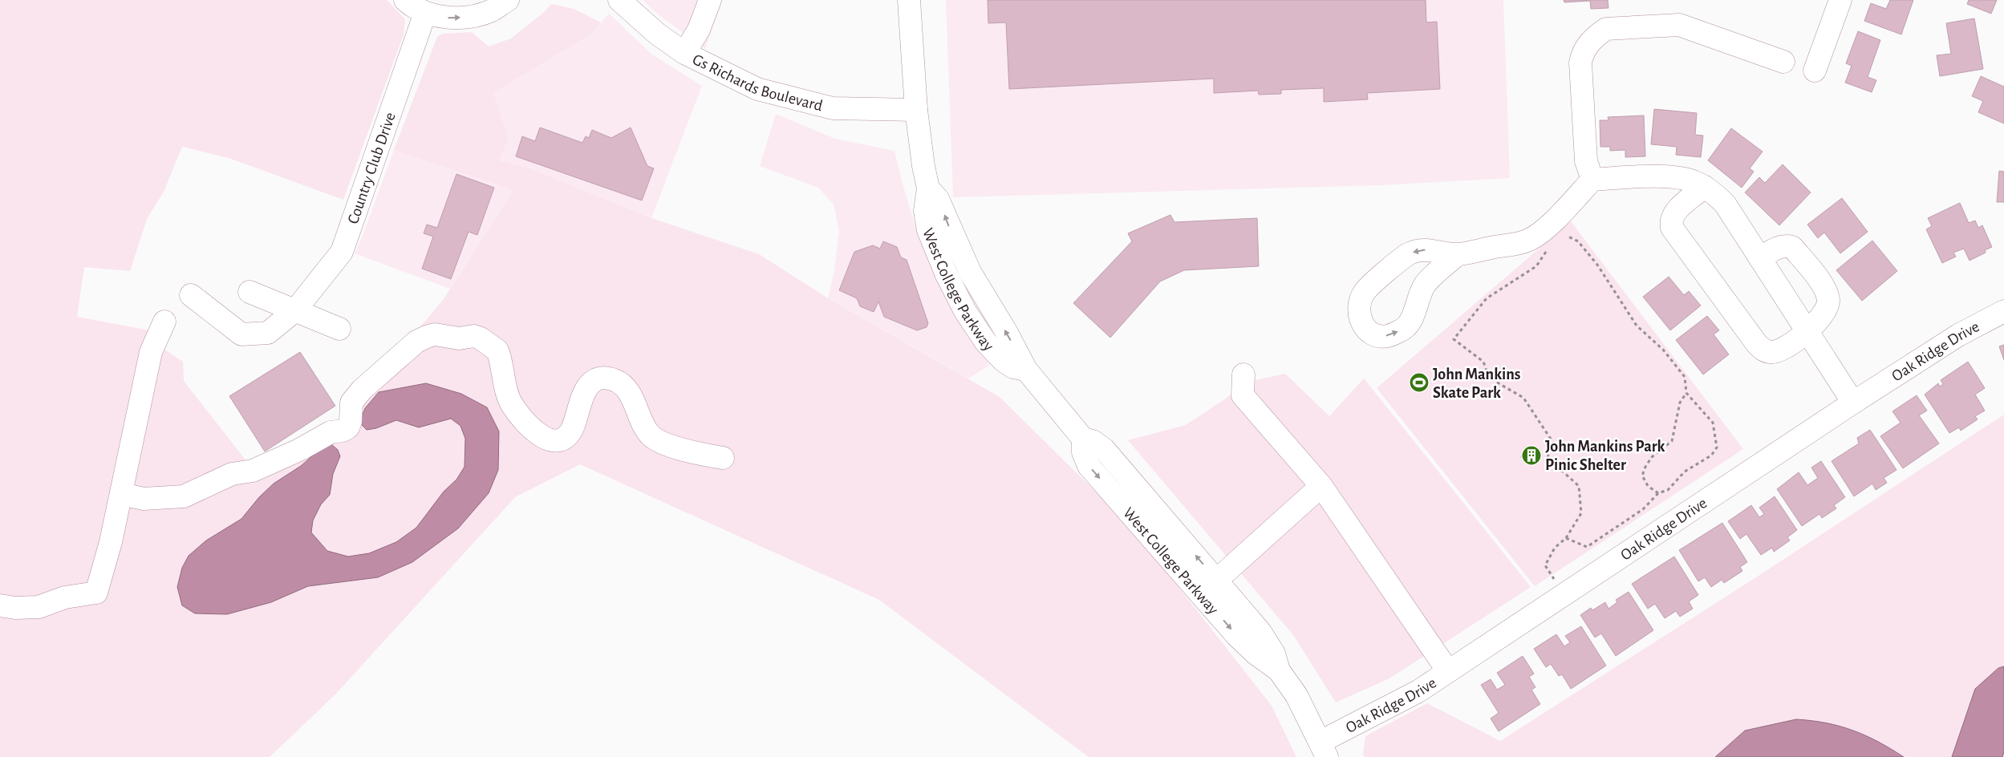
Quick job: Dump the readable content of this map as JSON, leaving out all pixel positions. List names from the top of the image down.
{
  "streets": {
    "street": [
      "Gs Richards Boulevard",
      "Country Club Drive",
      "West College Parkway",
      "Oak Ridge Drive"
    ]
  },
  "crossings": [
    ["Gs Richards Boulevard", "West College Parkway"],
    ["West College Parkway", "Oak Ridge Drive"]
  ],
  "places": {
    "sports": ["John Mankins Skate Park"],
    "building": ["John Mankins Park Pinic Shelter"]
  }
}
